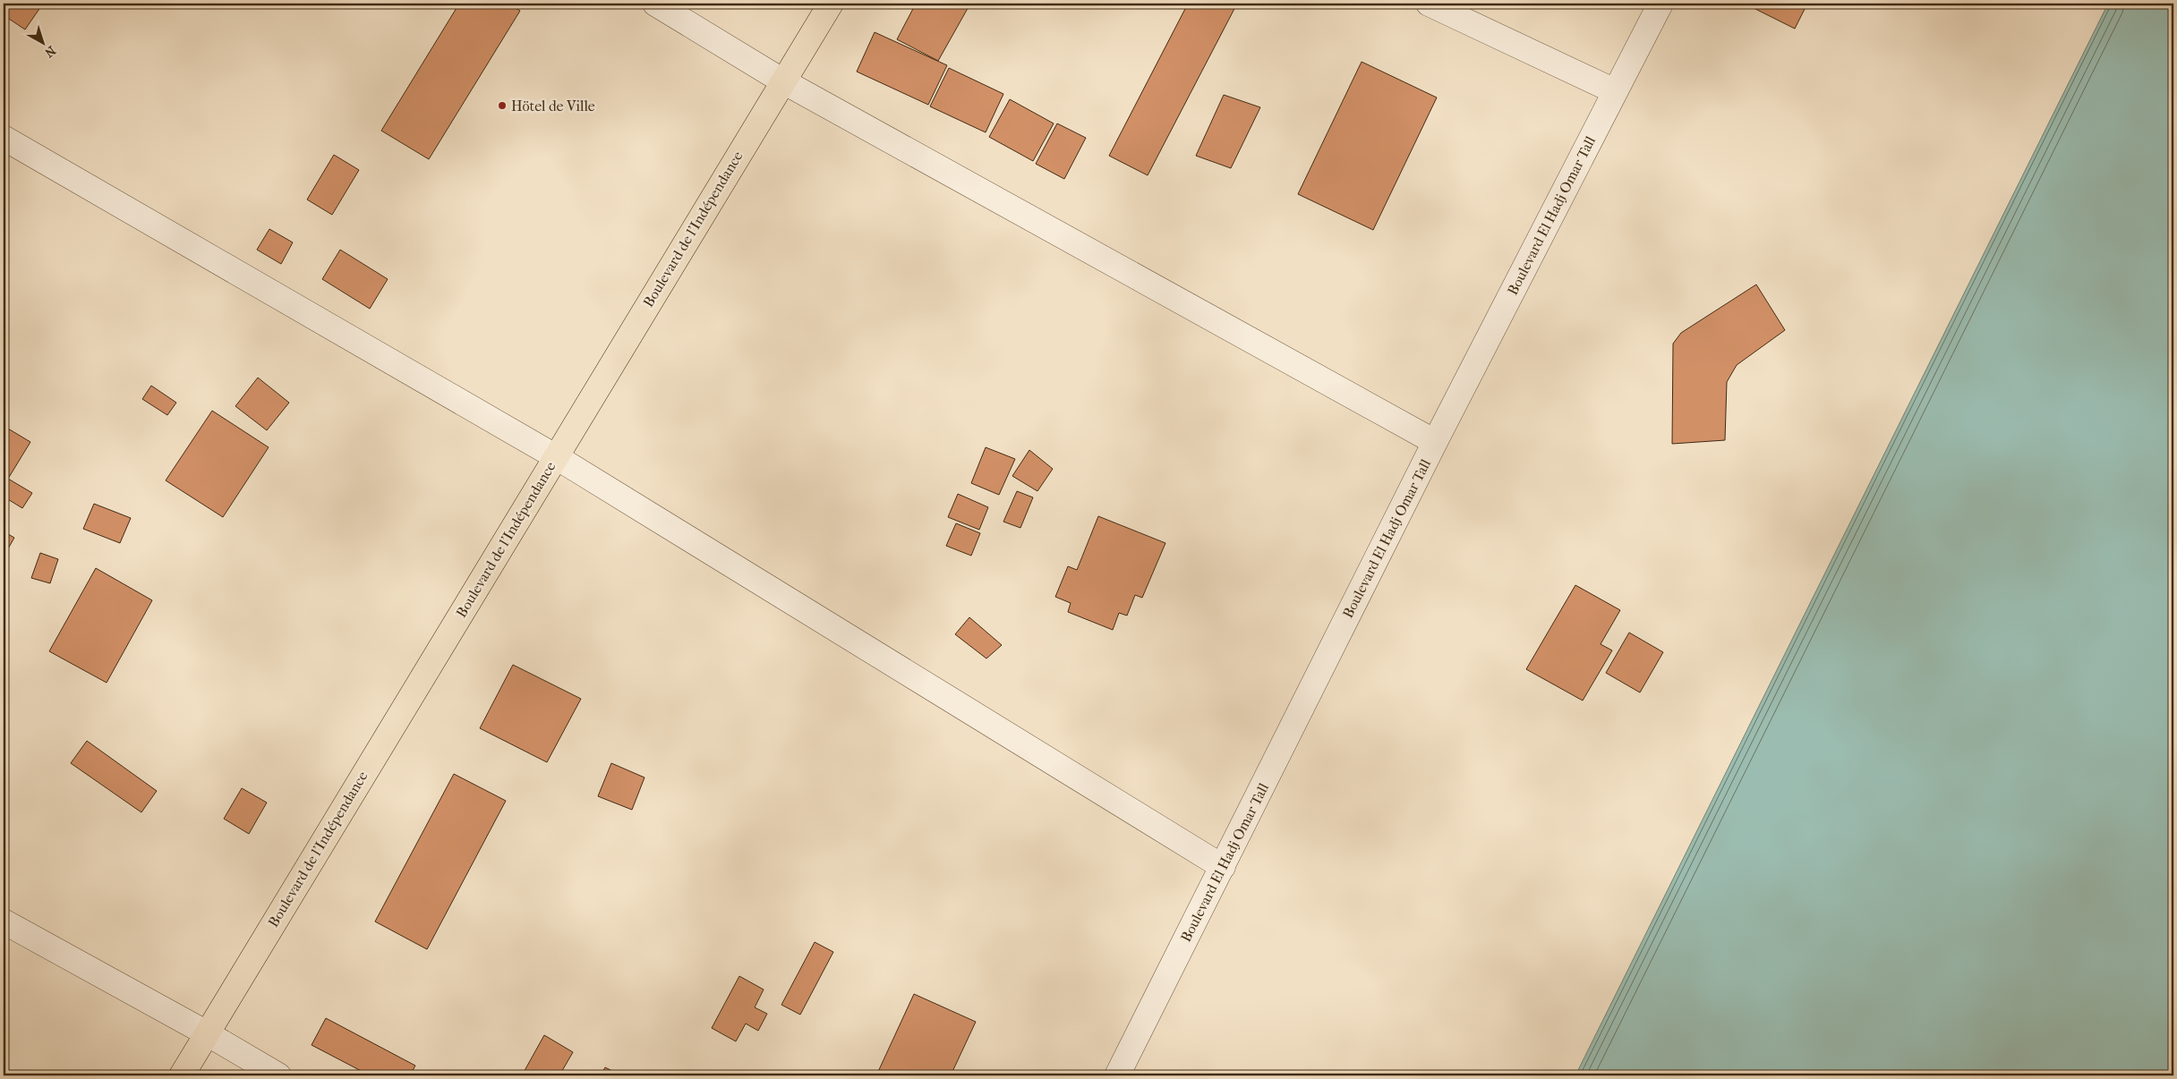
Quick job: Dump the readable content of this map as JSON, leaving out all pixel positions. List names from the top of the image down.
{
  "streets": {
    "highway": ["Boulevard de l'Indépendance"],
    "street": ["Boulevard El Hadj Omar Tall"]
  },
  "places": ["Hötel de Ville"],
  "north": "bottom right"
}
